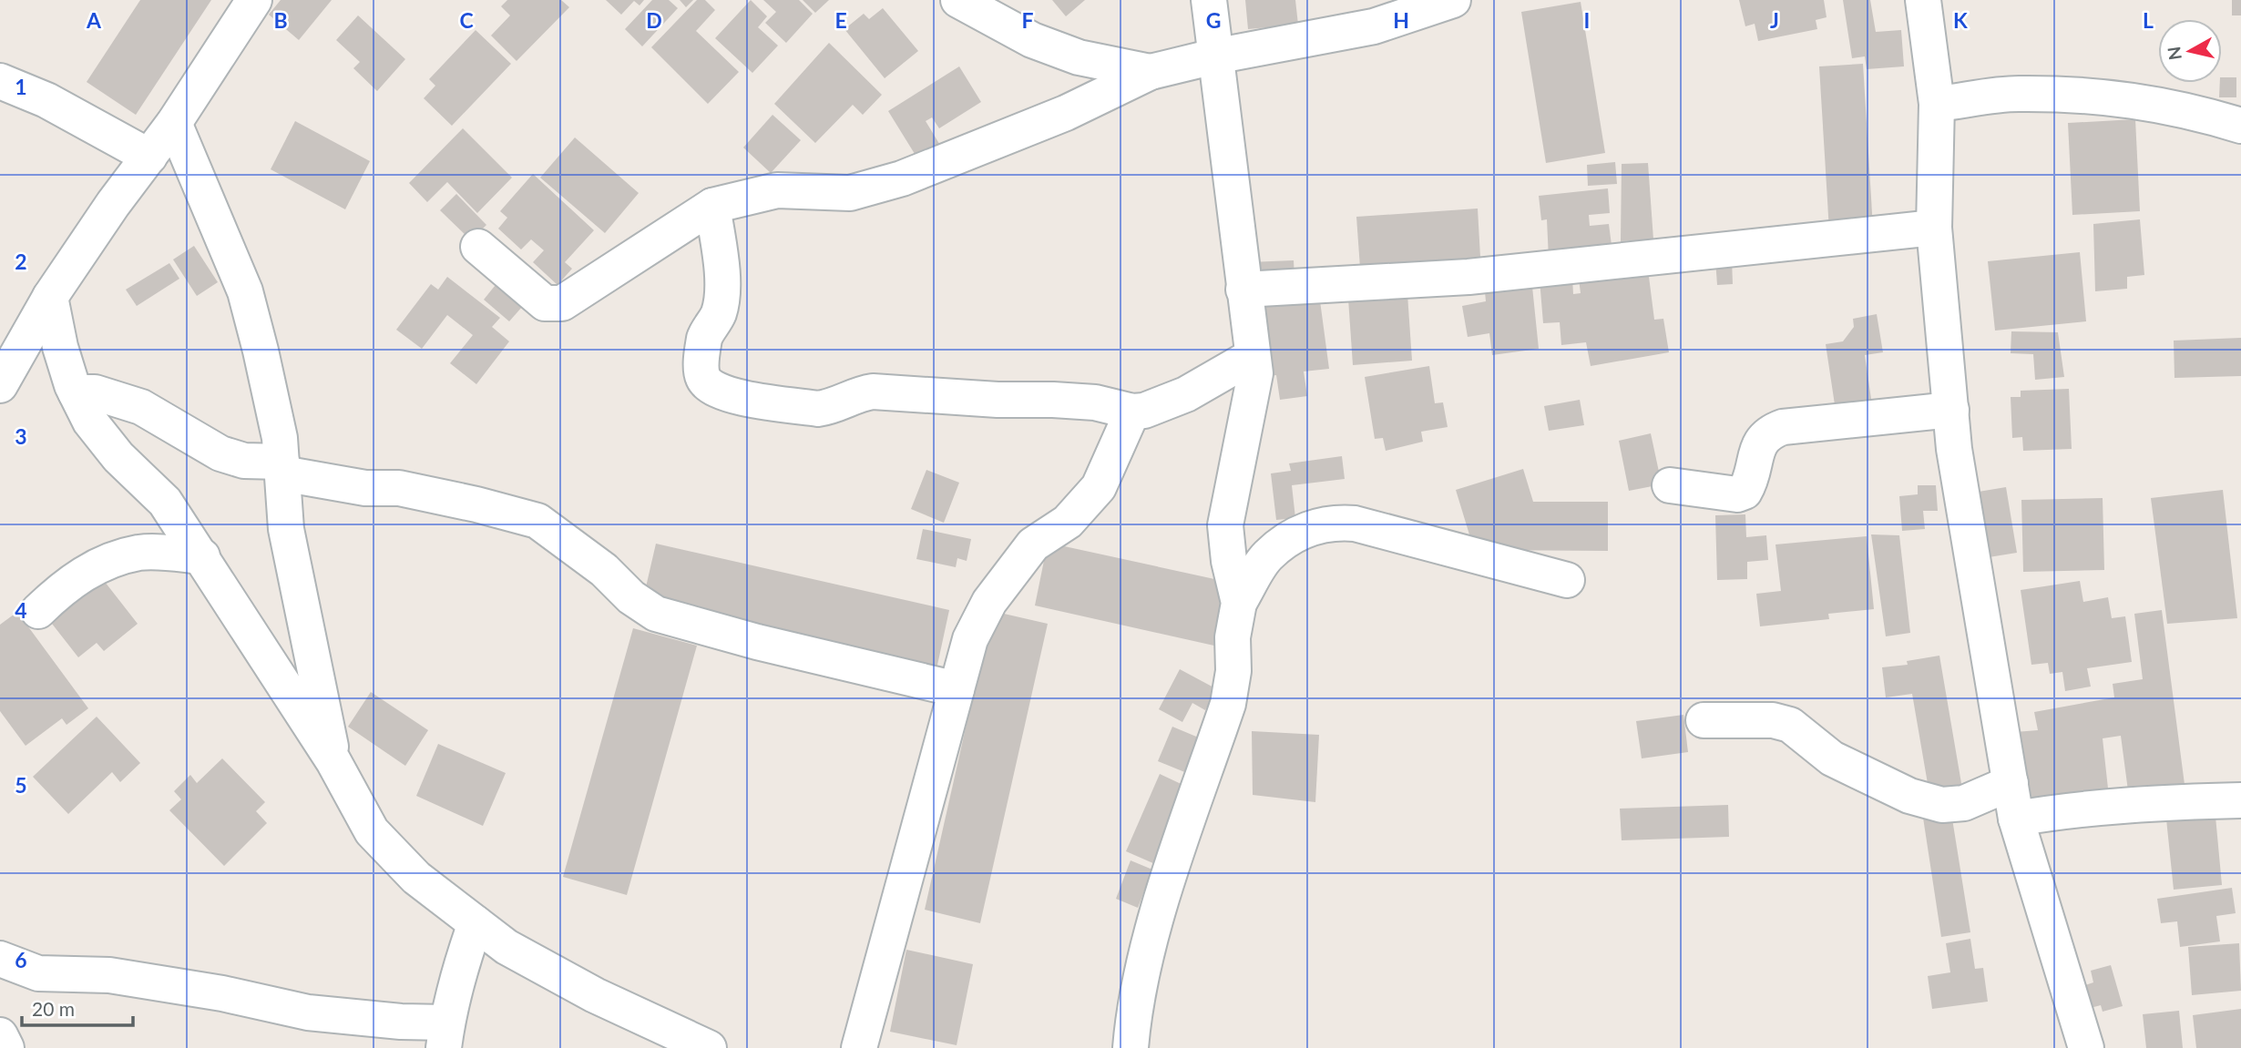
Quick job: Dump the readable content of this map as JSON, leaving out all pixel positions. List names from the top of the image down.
{
  "scale_bar": "20 m",
  "north": "left",
  "grid": {
    "columns": [
      "A",
      "B",
      "C",
      "D",
      "E",
      "F",
      "G",
      "H",
      "I",
      "J",
      "K",
      "L"
    ],
    "rows": [
      "1",
      "2",
      "3",
      "4",
      "5",
      "6"
    ]
  }
}
